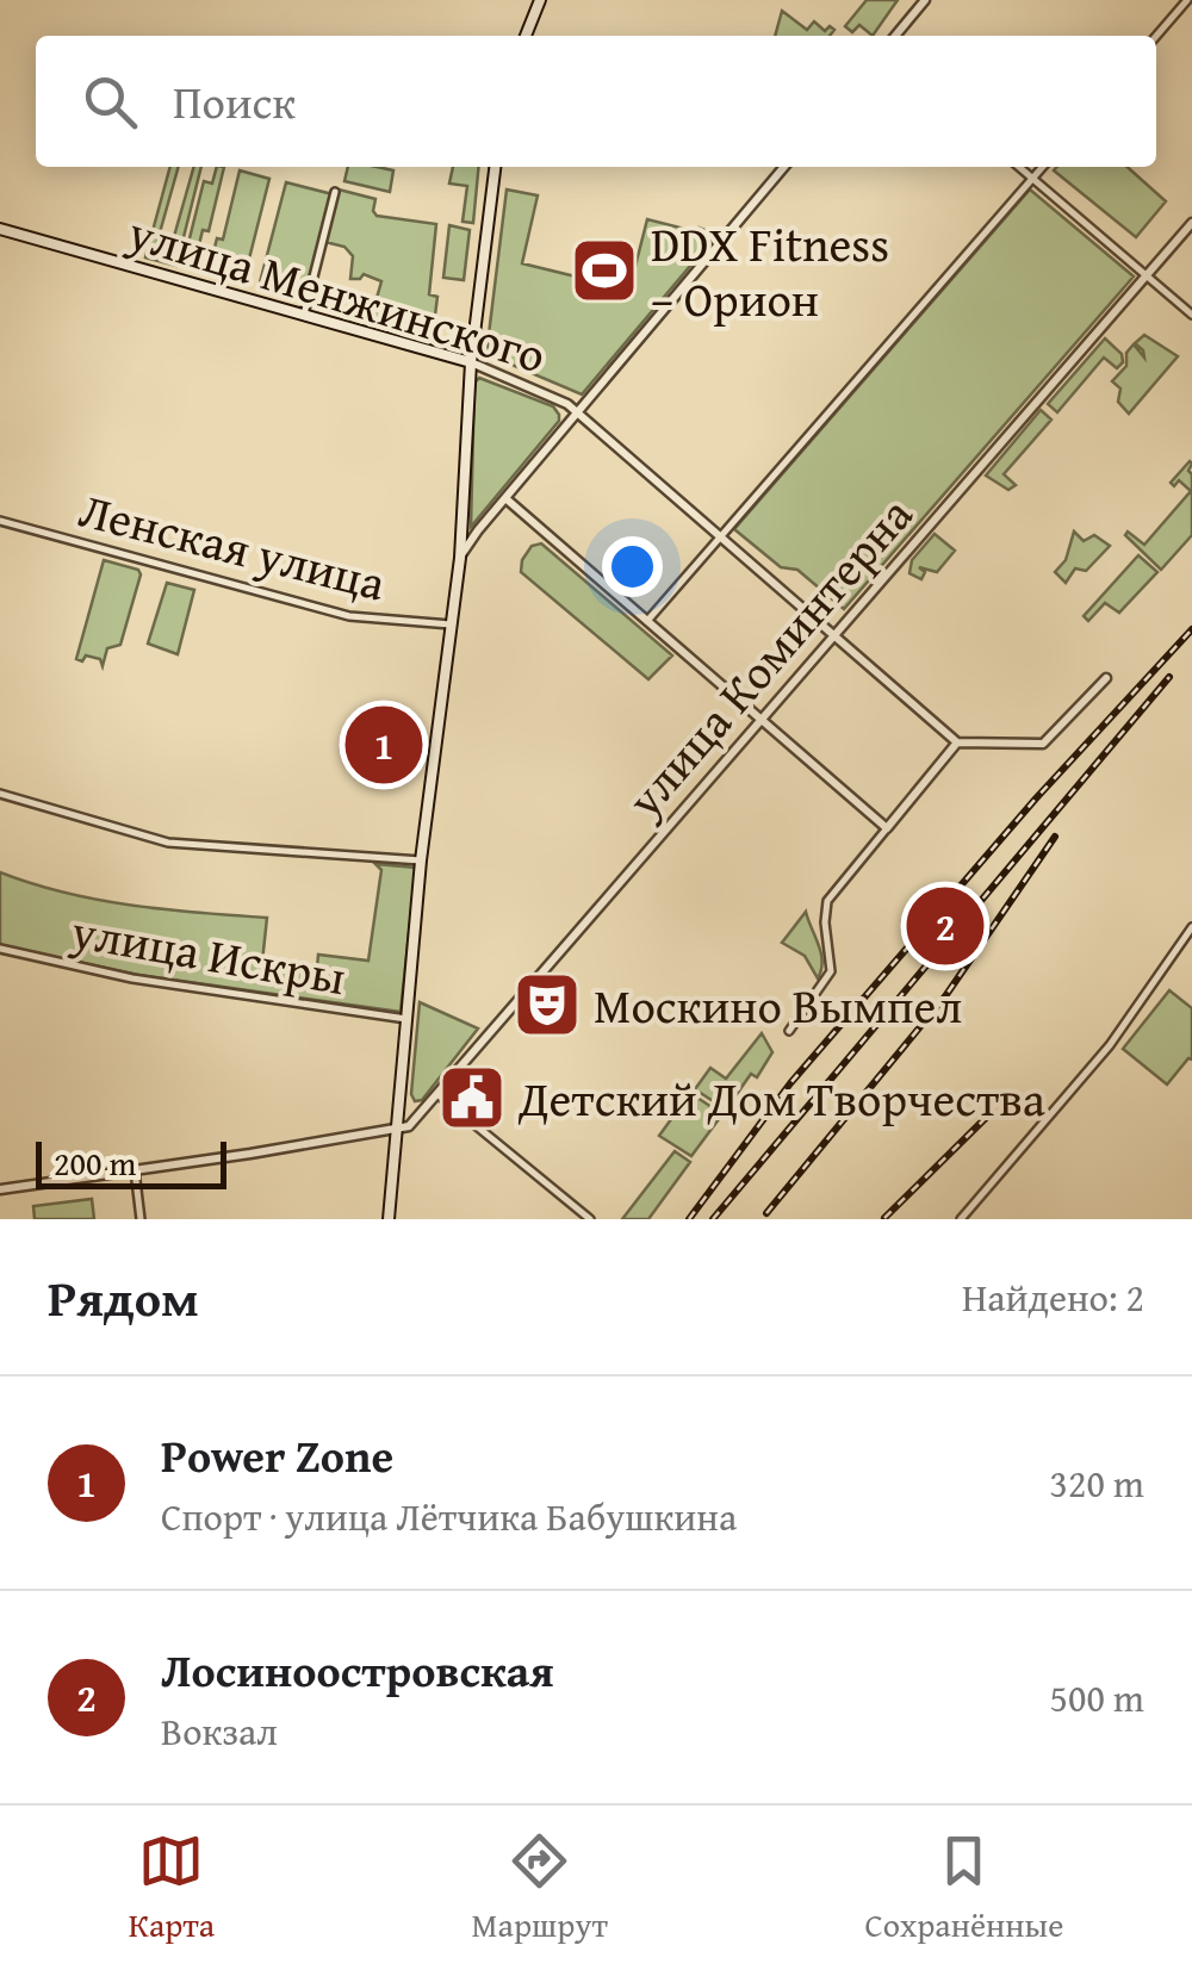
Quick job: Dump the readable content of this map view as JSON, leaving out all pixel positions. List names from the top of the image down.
{
  "streets": {
    "main road": ["улица Менжинского"],
    "street": ["Ленская улица", "улица Коминтерна", "улица Искры"]
  },
  "crossings": [
    ["улица Менжинского", "улица Коминтерна"]
  ],
  "places": {
    "sports": ["DDX Fitness – Орион"],
    "theatre": ["Москино Вымпел"],
    "public building": ["Детский Дом Творчества"]
  },
  "scale_bar": "200 m",
  "page": {
    "search": "Поиск",
    "pins": ["1", "2"],
    "scale": "200 m",
    "heading": ["Рядом", "Найдено: 2"],
    "list": [
      {
        "mark": "1",
        "name": "Power Zone",
        "note": "Спорт · улица Лётчика Бабушкина",
        "value": "320 m"
      },
      {
        "mark": "2",
        "name": "Лосиноостровская",
        "note": "Вокзал",
        "value": "500 m"
      }
    ],
    "nav": ["Карта", "Маршрут", "Сохранённые"]
  }
}
